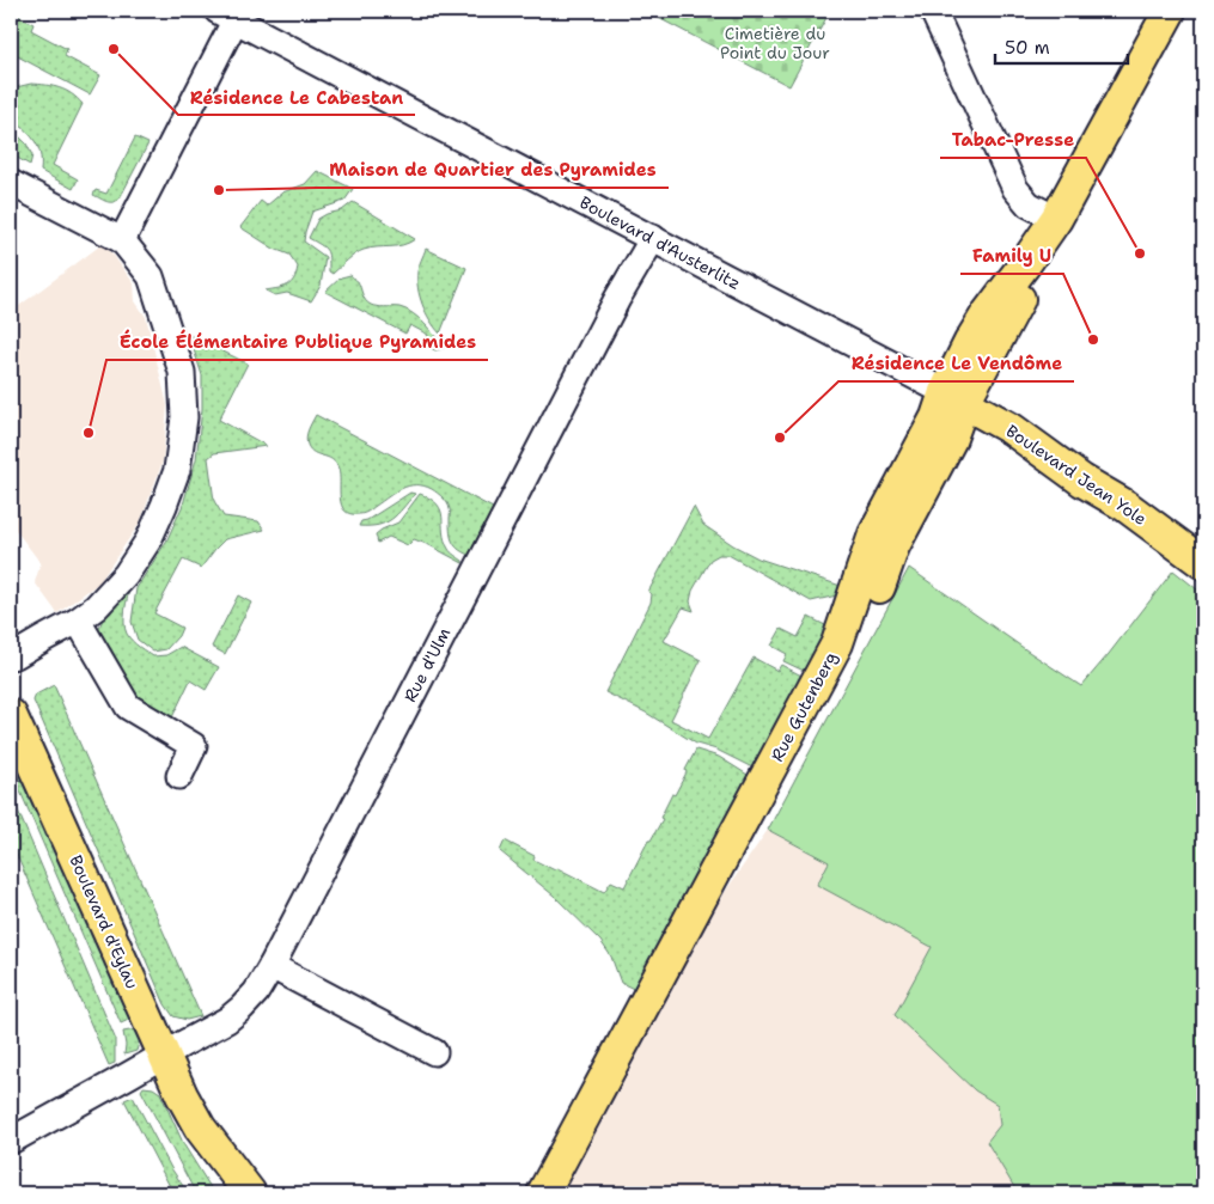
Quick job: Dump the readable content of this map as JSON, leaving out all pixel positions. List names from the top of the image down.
{
  "streets": {
    "main road": ["Boulevard Jean Yole", "Rue Gutenberg", "Boulevard d'Eylau"],
    "street": ["Boulevard d'Austerlitz", "Rue d'Ulm"]
  },
  "crossings": [
    ["Boulevard d'Austerlitz", "Boulevard Jean Yole"],
    ["Boulevard d'Austerlitz", "Rue d'Ulm"],
    ["Boulevard d'Austerlitz", "Rue Gutenberg"],
    ["Boulevard Jean Yole", "Rue Gutenberg"],
    ["Rue d'Ulm", "Boulevard d'Eylau"]
  ],
  "parks": ["Cimetière du Point du Jour"],
  "places": [
    "Résidence Le Cabestan",
    "Maison de Quartier des Pyramides",
    "Tabac-Presse",
    "Family U",
    "École Élémentaire Publique Pyramides",
    "Résidence Le Vendôme"
  ],
  "scale_bar": "50 m"
}
